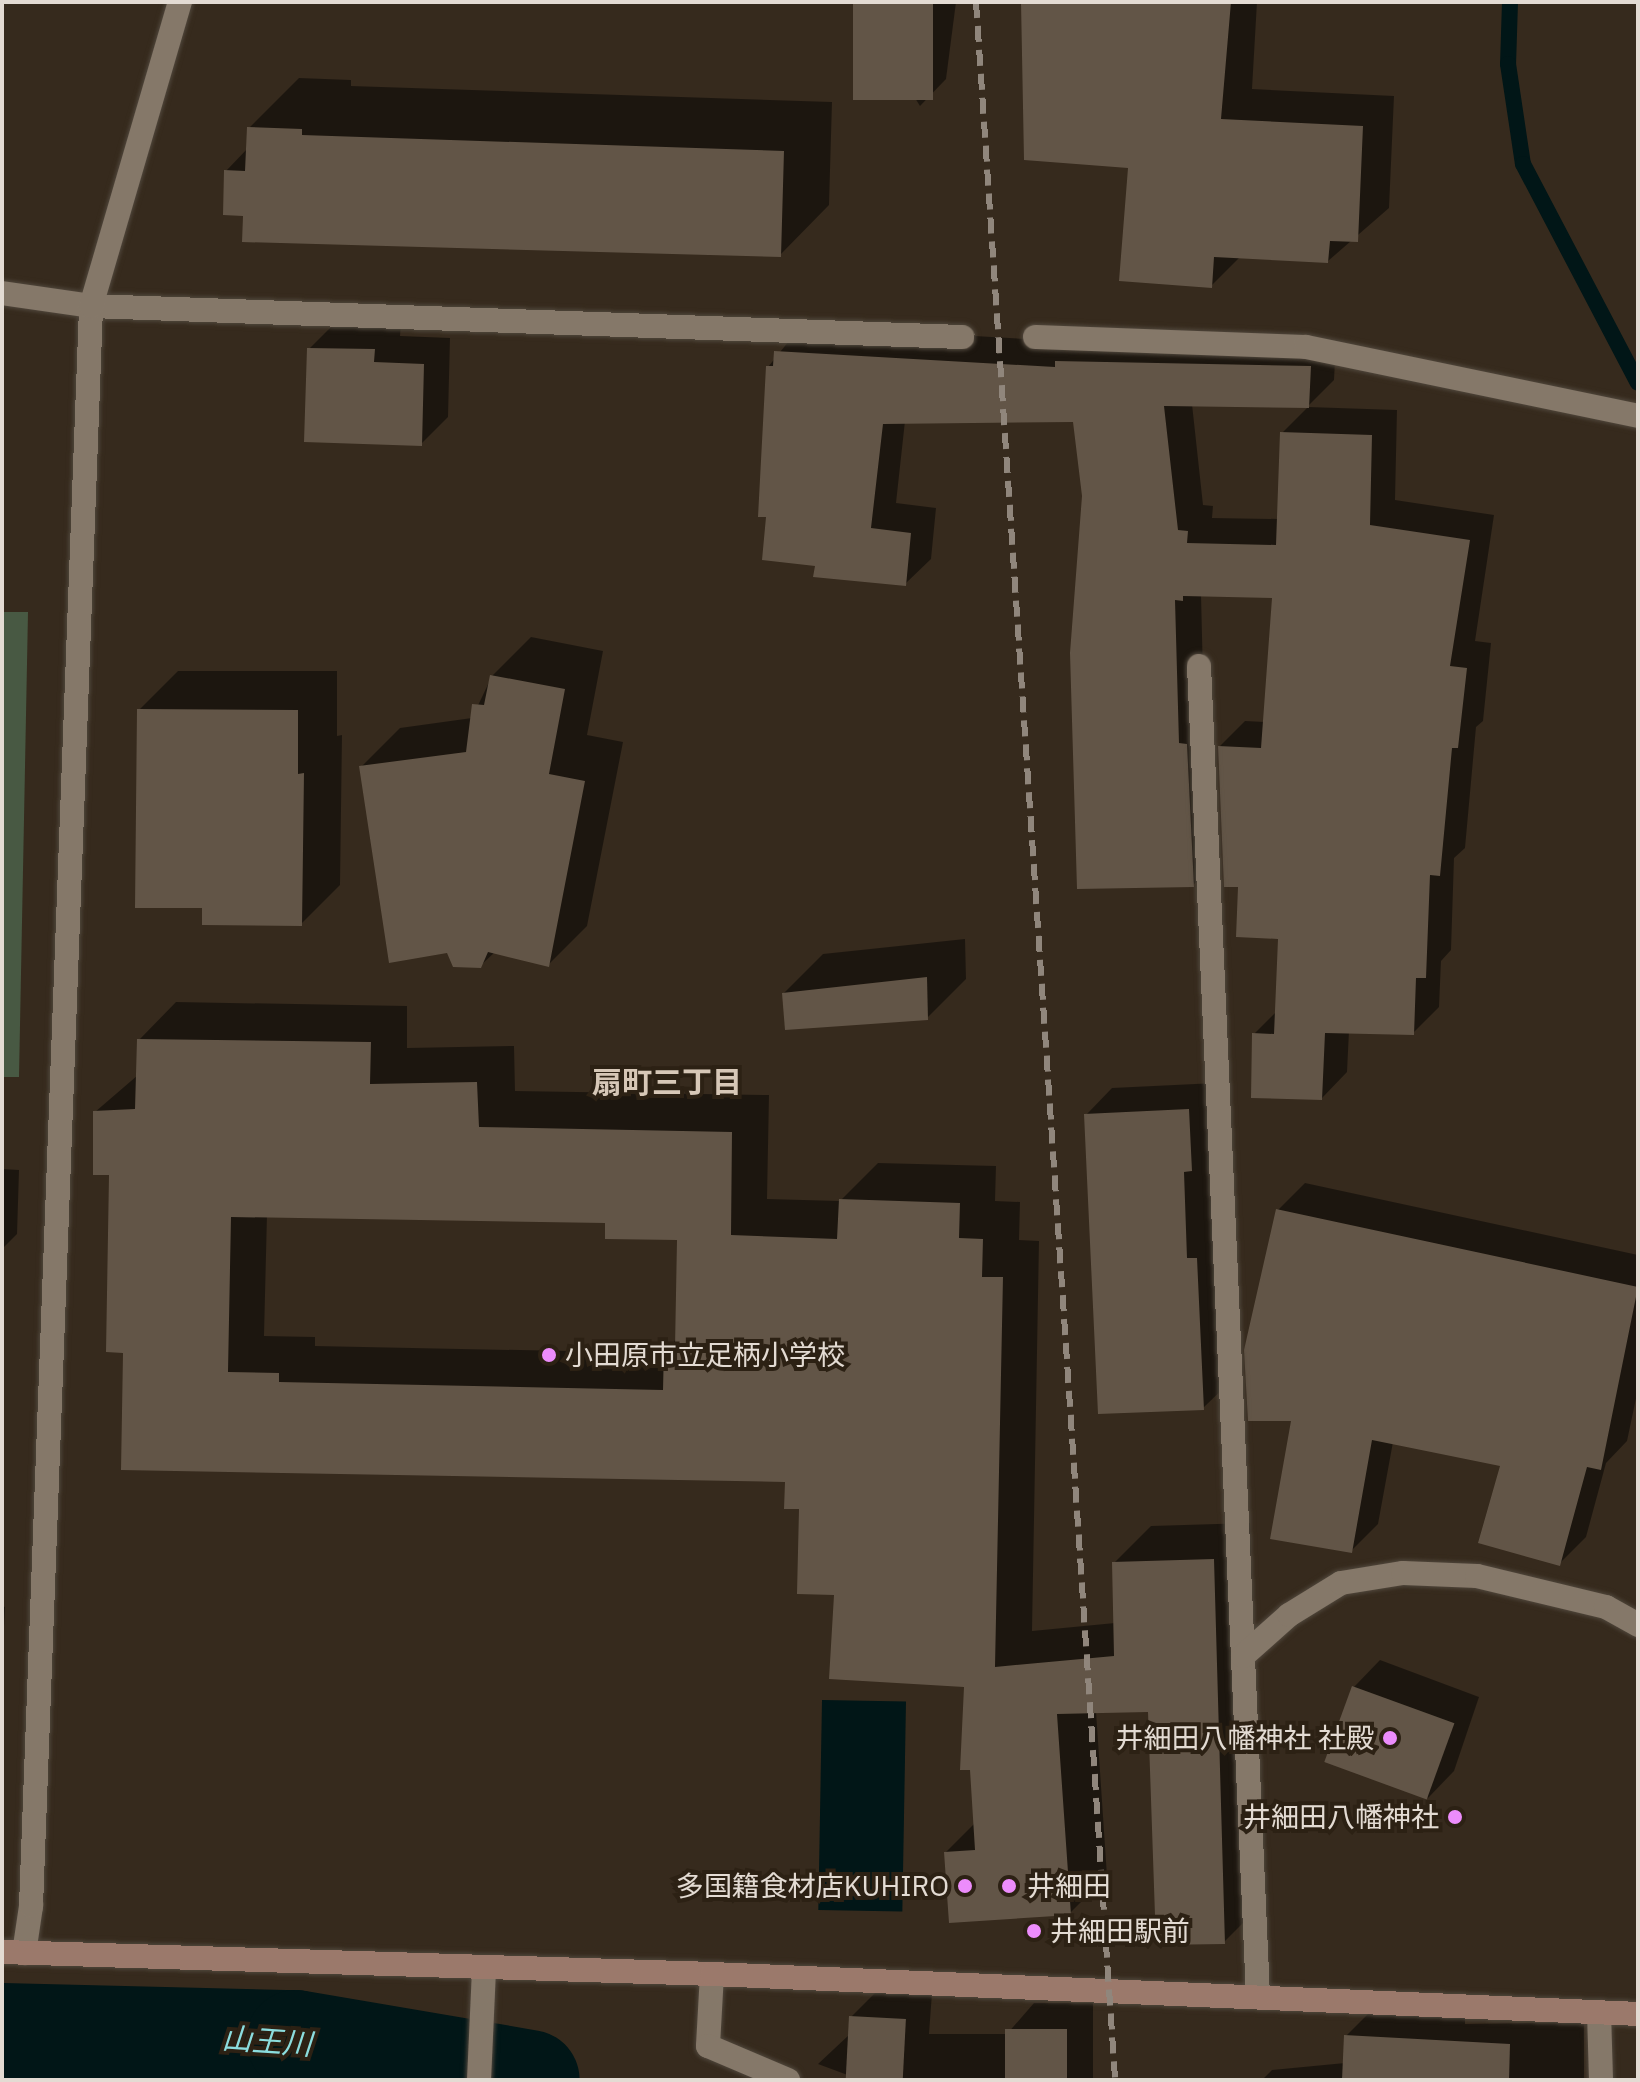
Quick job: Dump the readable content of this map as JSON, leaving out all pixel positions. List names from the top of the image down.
{
  "districts": ["扇町三丁目"],
  "water": ["山王川"],
  "places": [
    "小田原市立足柄小学校",
    "井細田八幡神社 社殿",
    "井細田八幡神社",
    "多国籍食材店KUHIRO",
    "井細田",
    "井細田駅前"
  ]
}
